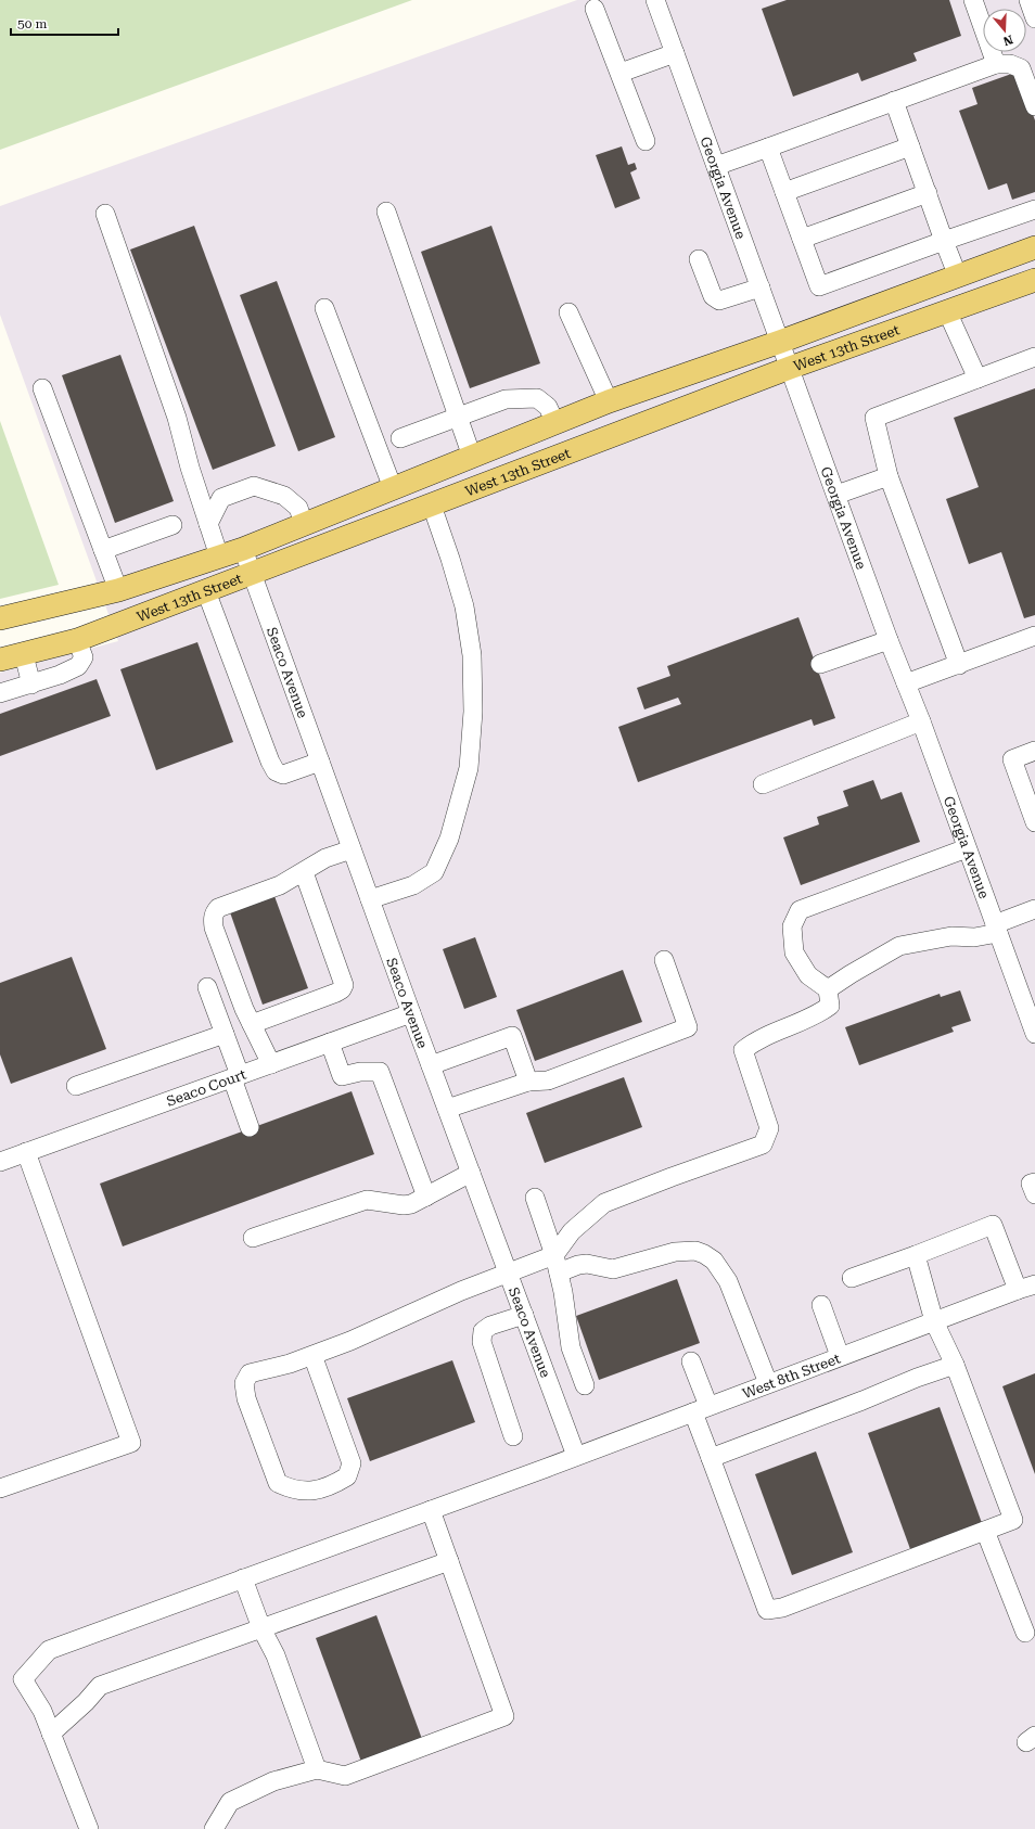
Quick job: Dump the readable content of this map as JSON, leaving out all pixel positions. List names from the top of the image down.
{
  "streets": {
    "main road": ["West 13th Street"],
    "street": [
      "Georgia Avenue",
      "Seaco Avenue",
      "Seaco Court",
      "West 8th Street"
    ]
  },
  "crossings": [
    ["Georgia Avenue", "West 13th Street"],
    ["West 13th Street", "Seaco Avenue"],
    ["Seaco Avenue", "Seaco Court"],
    ["Seaco Avenue", "West 8th Street"]
  ],
  "scale_bar": "50 m",
  "north": "bottom"
}
